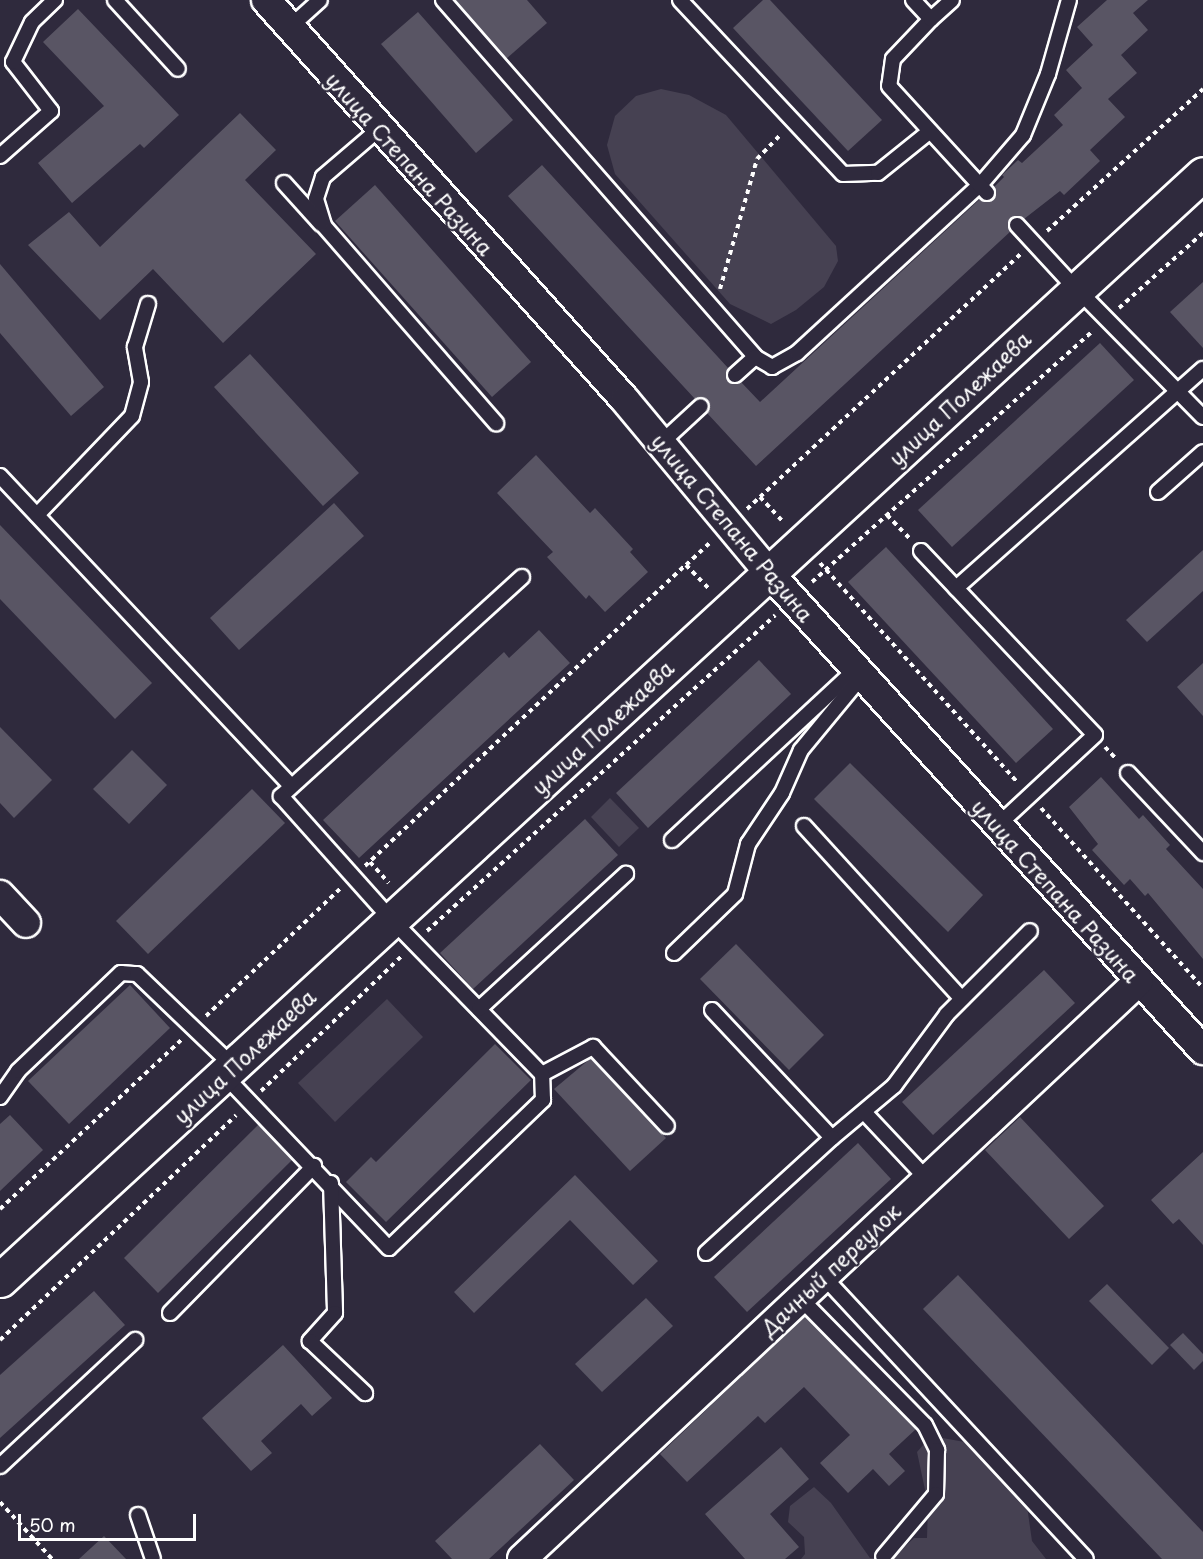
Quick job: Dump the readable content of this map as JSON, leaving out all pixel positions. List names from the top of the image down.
{
  "streets": {
    "main road": ["улица Полежаева"],
    "street": ["улица Степана Разина", "Дачный переулок"]
  },
  "crossings": [
    ["улица Степана Разина", "улица Полежаева"],
    ["улица Степана Разина", "Дачный переулок"]
  ],
  "scale_bar": "50 m"
}
